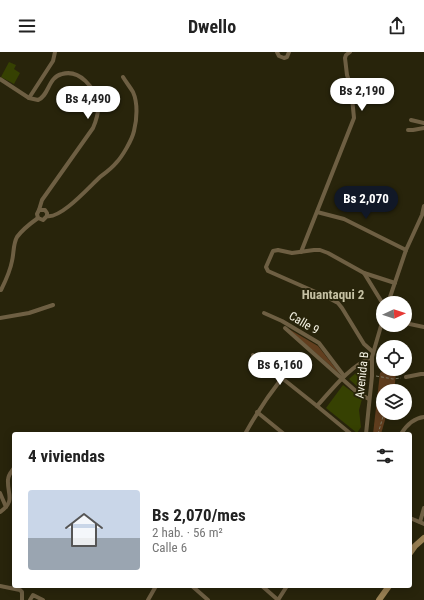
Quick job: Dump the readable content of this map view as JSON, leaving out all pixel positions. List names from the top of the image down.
{
  "streets": {
    "street": ["Calle 9", "Avenida B"]
  },
  "districts": ["Huantaqui 2"],
  "north": "right",
  "page": {
    "header": "Dwello",
    "price": [
      "Bs 2,190",
      "Bs 4,490",
      "Bs 2,070",
      "Bs 6,160"
    ],
    "heading": "4 viviendas",
    "list": [
      {
        "name": "Bs 2,070/mes",
        "note": "2 hab. · 56 m² · Calle 6"
      }
    ]
  }
}
